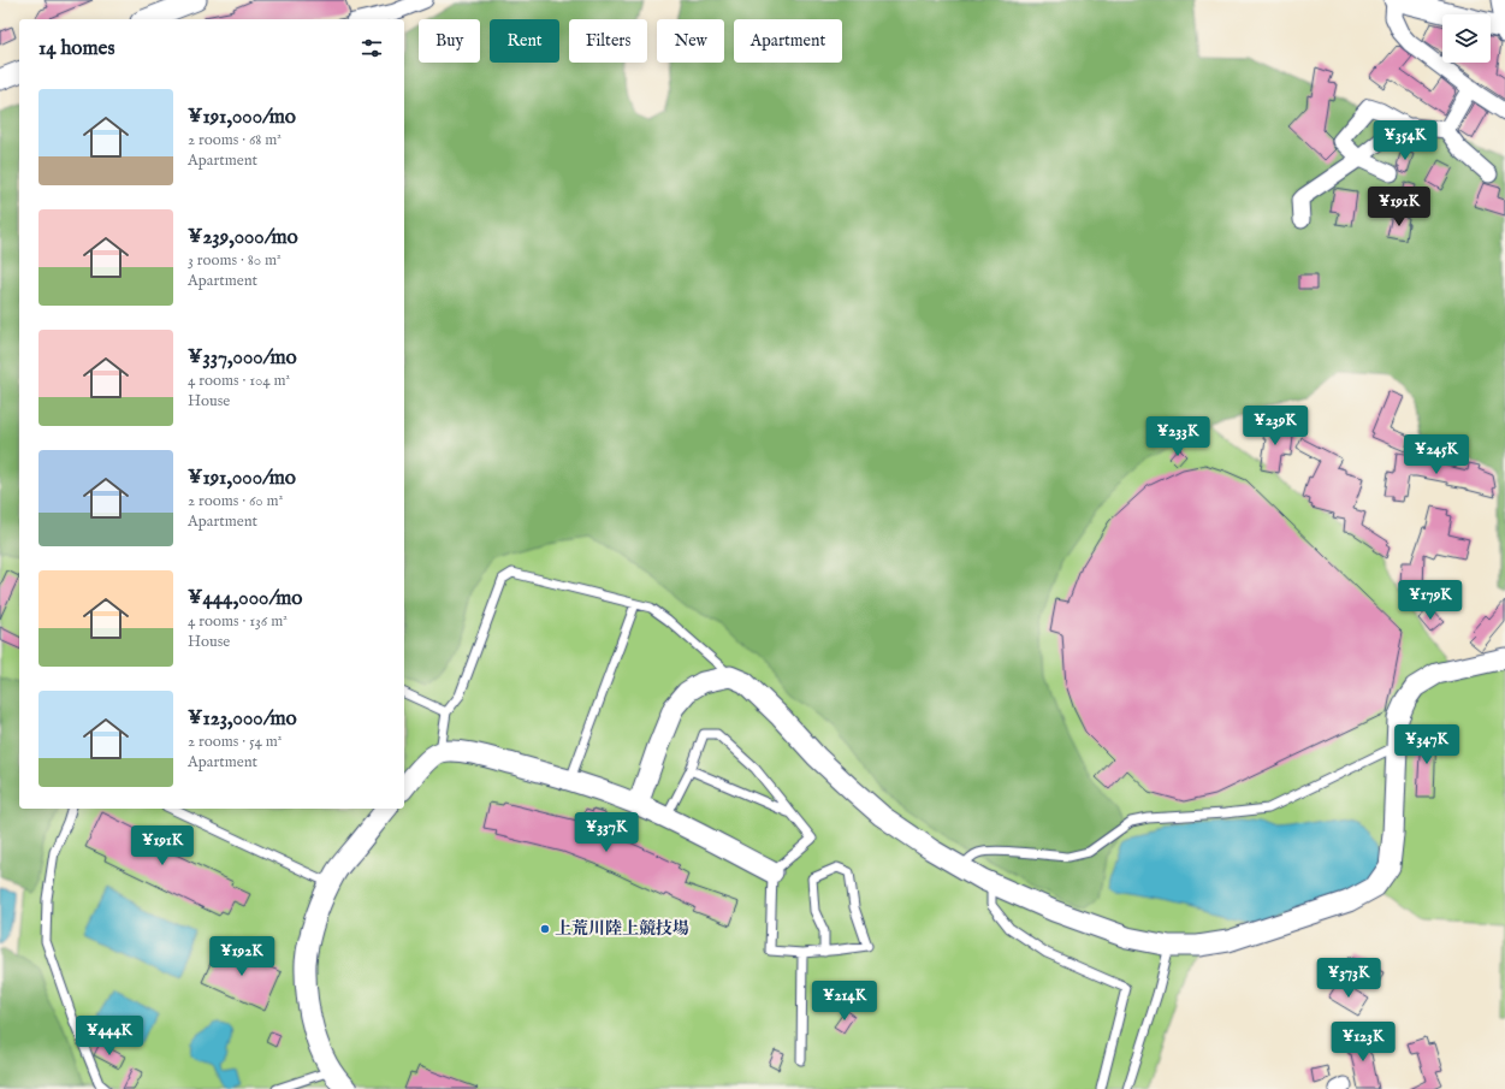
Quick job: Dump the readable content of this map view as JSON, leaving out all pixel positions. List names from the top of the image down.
{
  "places": ["上荒川陸上競技場"],
  "page": {
    "chip": [
      "Buy",
      "Rent",
      "Filters",
      "New",
      "Apartment"
    ],
    "heading": "14 homes",
    "list": [
      {
        "name": "¥191,000/mo",
        "note": "2 rooms · 68 m² · Apartment"
      },
      {
        "name": "¥239,000/mo",
        "note": "3 rooms · 80 m² · Apartment"
      },
      {
        "name": "¥337,000/mo",
        "note": "4 rooms · 104 m² · House"
      },
      {
        "name": "¥191,000/mo",
        "note": "2 rooms · 60 m² · Apartment"
      },
      {
        "name": "¥444,000/mo",
        "note": "4 rooms · 136 m² · House"
      },
      {
        "name": "¥123,000/mo",
        "note": "2 rooms · 54 m² · Apartment"
      }
    ],
    "price": [
      "¥354K",
      "¥191K",
      "¥239K",
      "¥233K",
      "¥245K",
      "¥179K",
      "¥347K",
      "¥337K",
      "¥191K",
      "¥192K",
      "¥373K",
      "¥214K",
      "¥444K",
      "¥123K"
    ]
  }
}
